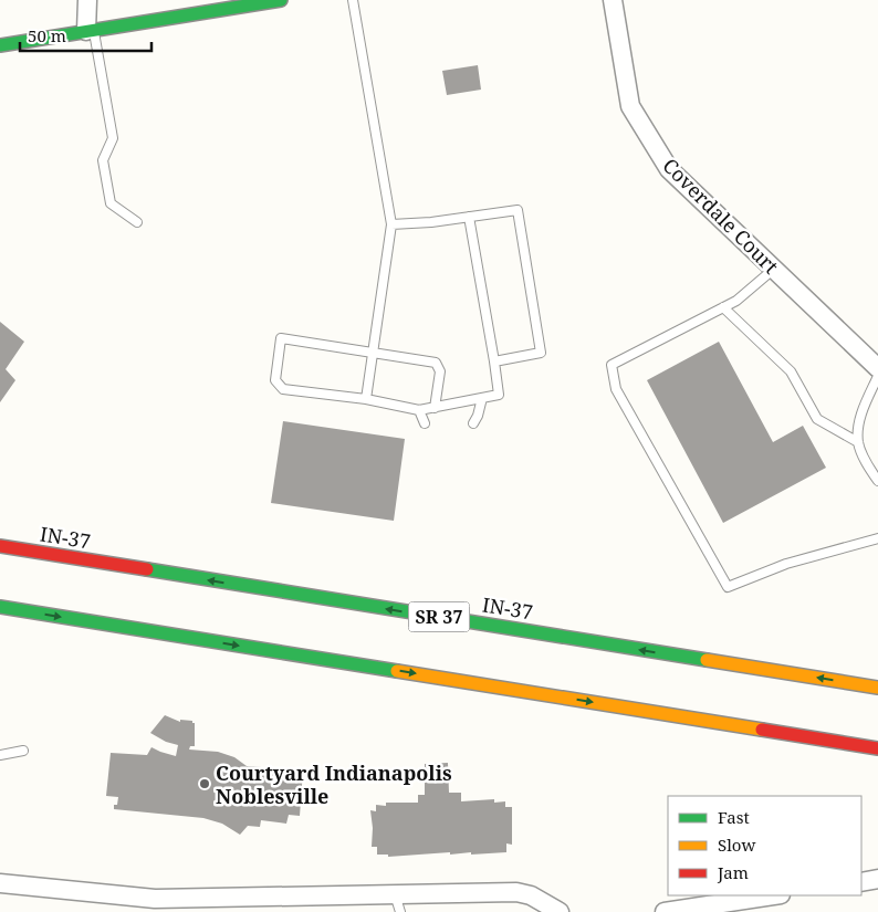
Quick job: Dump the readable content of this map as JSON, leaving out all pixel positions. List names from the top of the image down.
{
  "streets": {
    "main road": ["IN-37", "SR 37"],
    "street": ["Coverdale Court"]
  },
  "places": ["Courtyard Indianapolis Noblesville"],
  "legend": ["Fast", "Slow", "Jam"],
  "scale_bar": "50 m"
}
